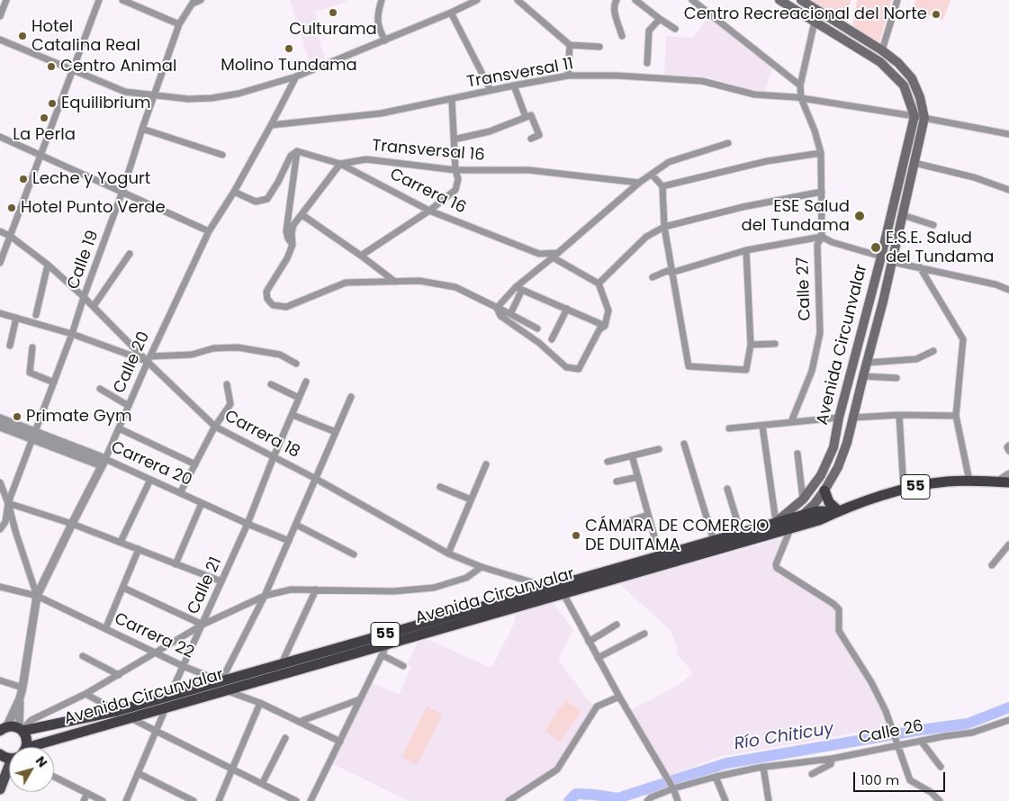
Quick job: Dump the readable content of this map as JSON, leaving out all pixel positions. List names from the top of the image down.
{
  "streets": {
    "highway": ["Avenida Circunvalar", "55"],
    "street": [
      "Transversal 11",
      "Transversal 16",
      "Carrera 16",
      "Calle 19",
      "Calle 27",
      "Calle 20",
      "Carrera 18",
      "Carrera 20",
      "Calle 21",
      "Carrera 22",
      "Calle 26"
    ]
  },
  "crossings": [
    ["Transversal 11", "Calle 27"],
    ["Transversal 11", "Avenida Circunvalar"],
    ["Transversal 11", "Calle 20"],
    ["Transversal 16", "Carrera 16"],
    ["Calle 19", "Carrera 18"],
    ["Calle 19", "Carrera 20"],
    ["Avenida Circunvalar", "Calle 20"],
    ["Avenida Circunvalar", "Carrera 18"],
    ["Avenida Circunvalar", "55"],
    ["Avenida Circunvalar", "Calle 21"],
    ["Avenida Circunvalar", "Carrera 22"],
    ["Calle 20", "Carrera 18"],
    ["Calle 20", "Carrera 20"],
    ["Calle 20", "55"],
    ["Calle 20", "Carrera 22"],
    ["Carrera 18", "Calle 21"],
    ["Carrera 20", "Calle 21"],
    ["Calle 21", "Carrera 22"]
  ],
  "water": ["Río Chiticuy"],
  "places": [
    "Culturama",
    "Centro Recreacional del Norte",
    "Hotel Catalina Real",
    "Molino Tundama",
    "Centro Animal",
    "Equilibrium",
    "La Perla",
    "Leche y Yogurt",
    "Hotel Punto Verde",
    "ESE Salud del Tundama",
    "E.S.E. Salud del Tundama",
    "Primate Gym",
    "CÁMARA DE COMERCIO DE DUITAMA"
  ],
  "scale_bar": "100 m",
  "north": "top right"
}
